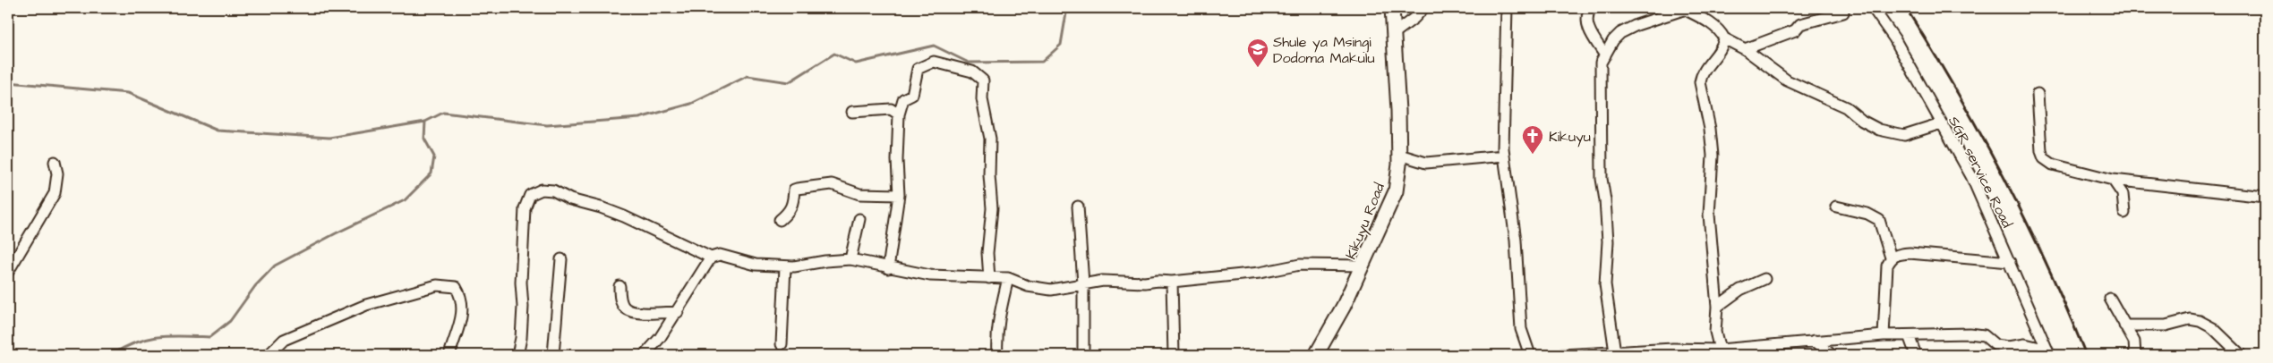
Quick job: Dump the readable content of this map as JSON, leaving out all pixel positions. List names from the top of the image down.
{
  "streets": {
    "main road": ["Kikuyu Road"],
    "street": ["SGR service Road"]
  },
  "places": {
    "school or university": ["Shule ya Msingi Dodoma Makulu"],
    "church": ["Kikuyu"]
  }
}
